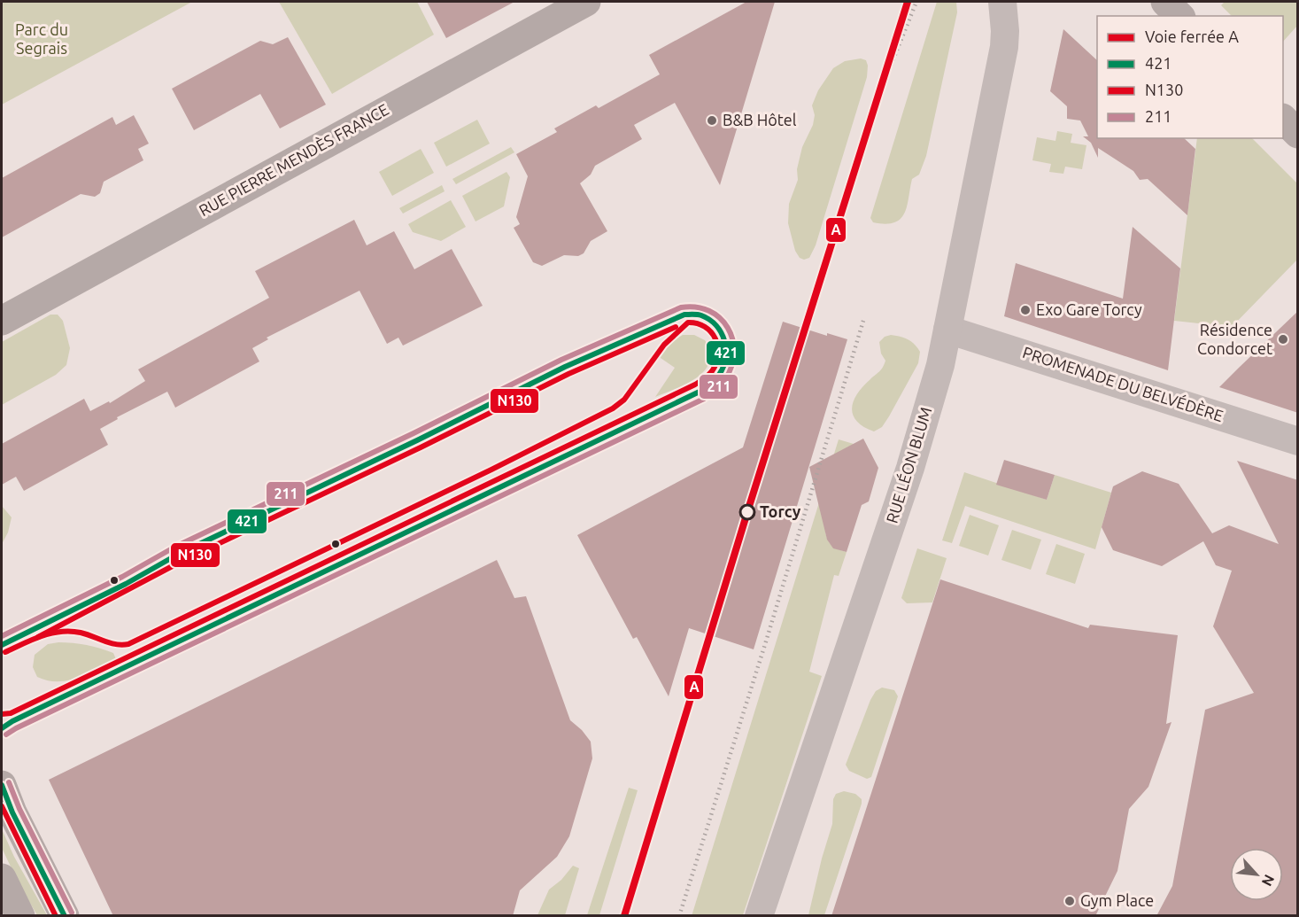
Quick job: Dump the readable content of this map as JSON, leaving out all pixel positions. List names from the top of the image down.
{
  "streets": {
    "street": ["RUE PIERRE MENDÈS FRANCE", "PROMENADE DU BELVÉDÈRE", "RUE LÉON BLUM"]
  },
  "crossings": [
    ["PROMENADE DU BELVÉDÈRE", "RUE LÉON BLUM"]
  ],
  "parks": ["Parc du Segrais"],
  "places": [
    "B&B Hôtel",
    "Exo Gare Torcy",
    "Résidence Condorcet",
    "Torcy",
    "Gym Place"
  ],
  "lines": [
    "rail line A",
    "transit line 211",
    "transit line 421",
    "transit line N130"
  ],
  "legend": [
    "Voie ferrée A",
    "421",
    "N130",
    "211"
  ],
  "north": "bottom right"
}
